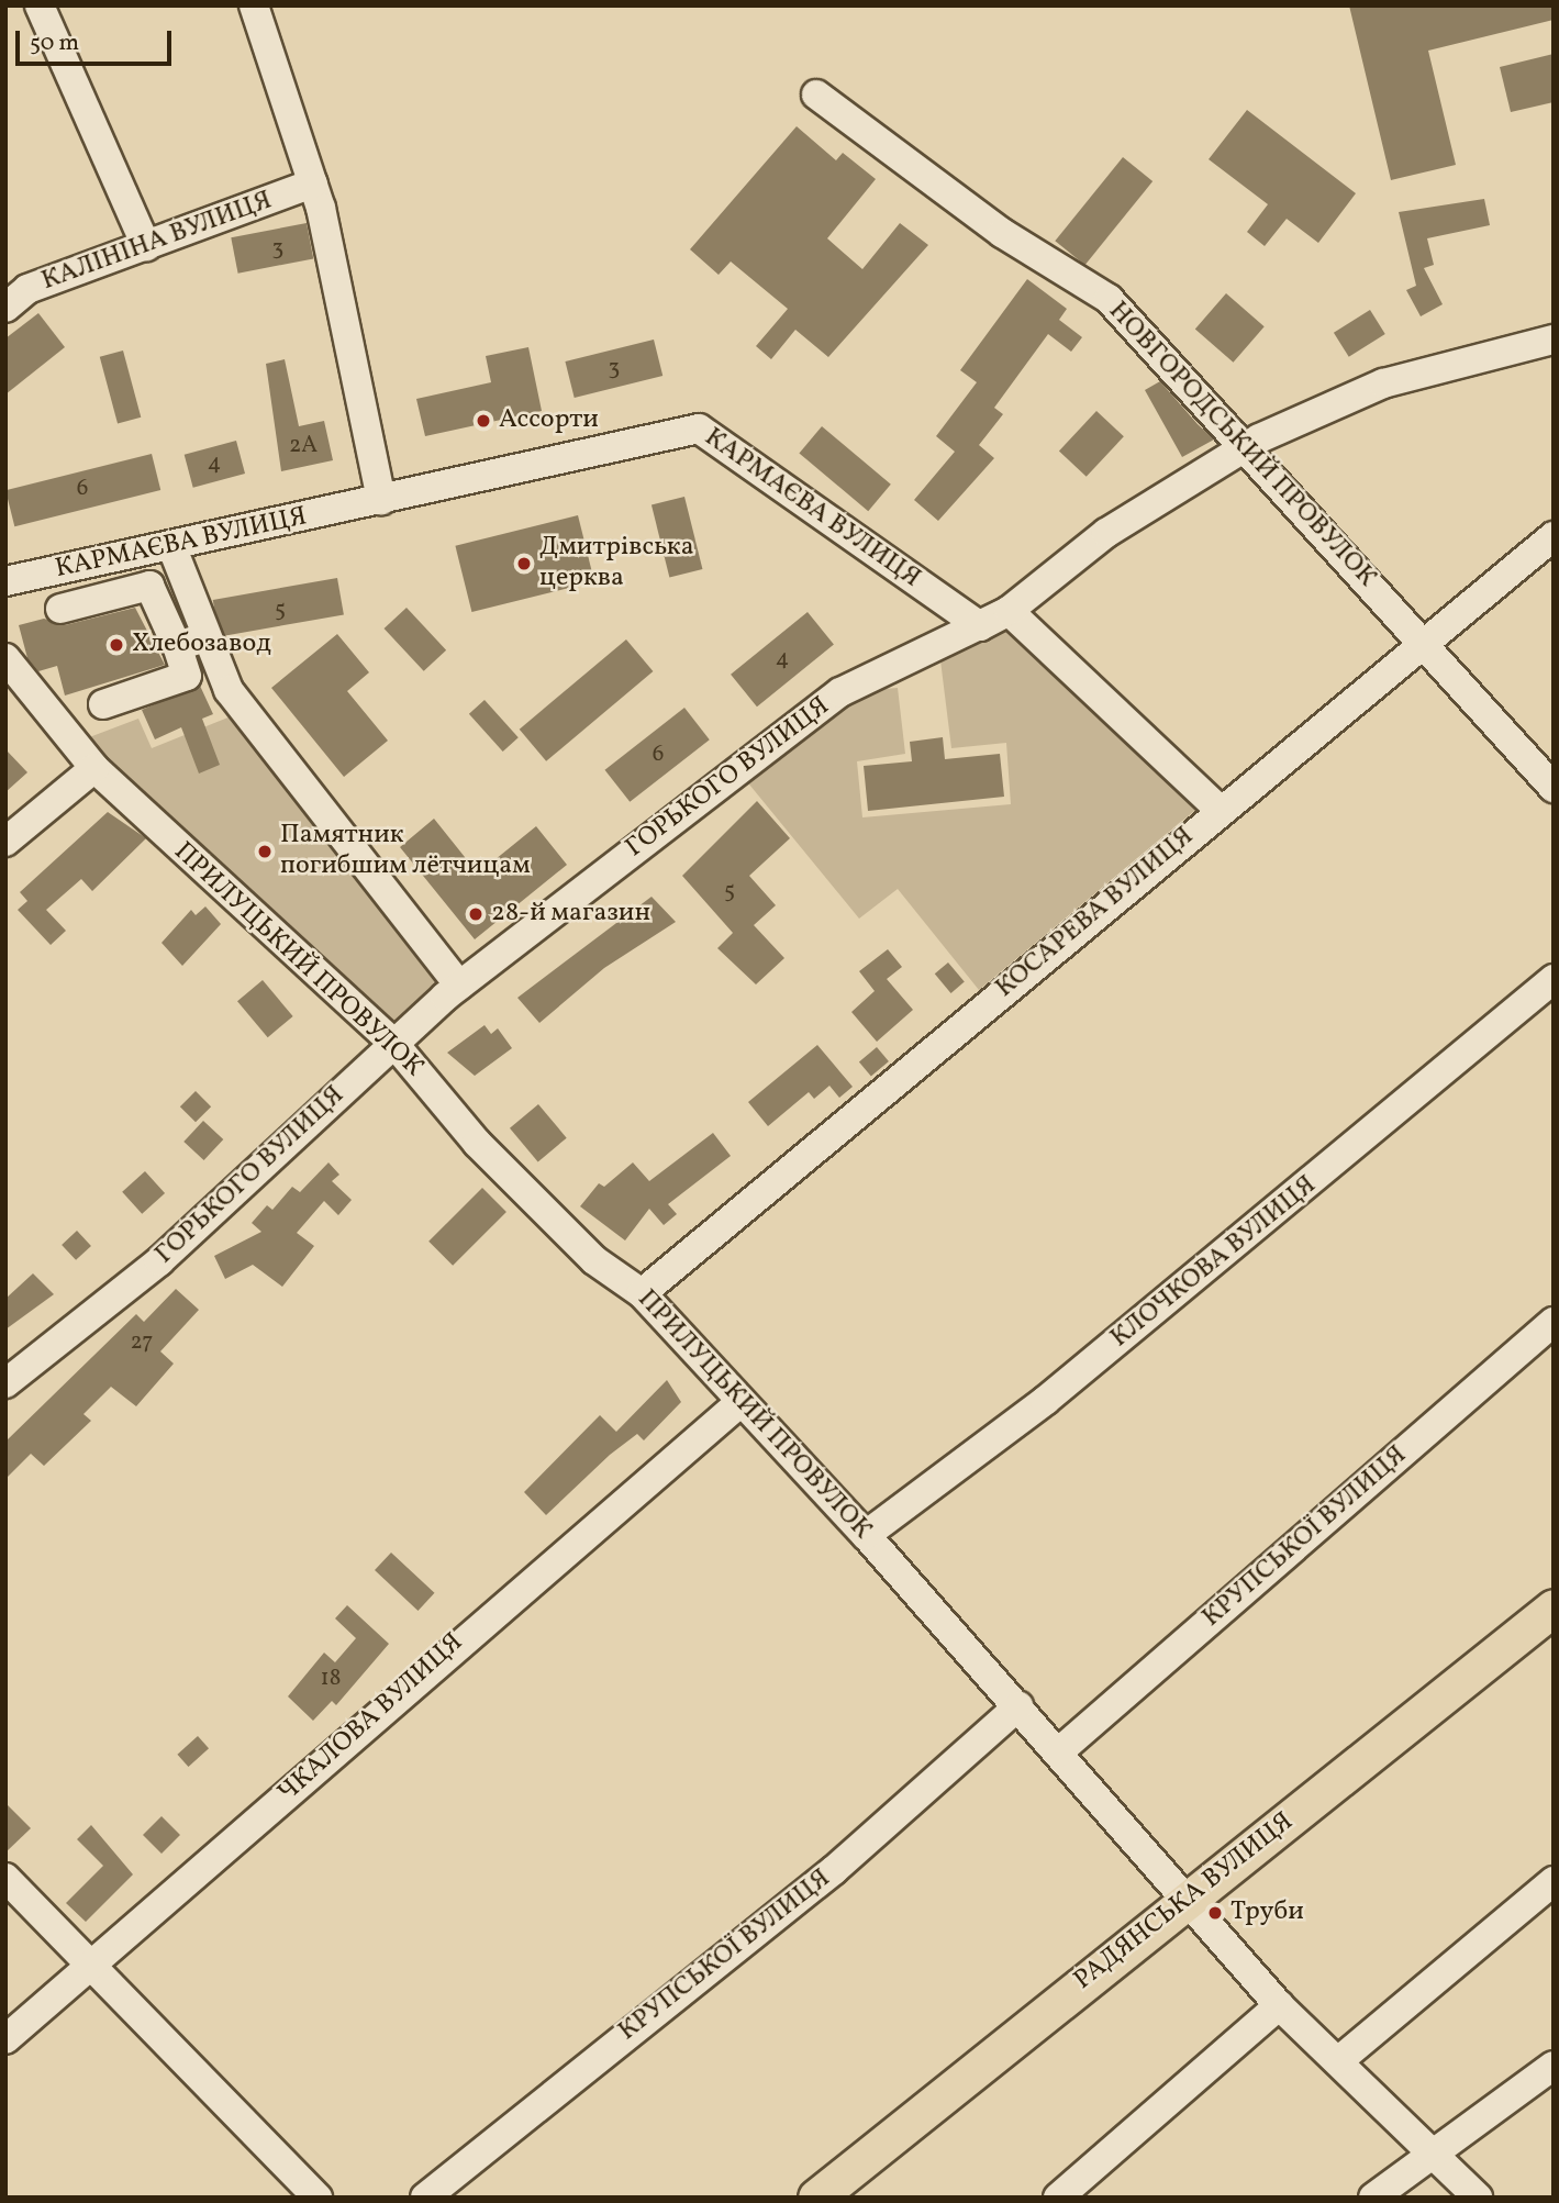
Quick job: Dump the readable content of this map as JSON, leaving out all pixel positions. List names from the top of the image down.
{
  "streets": {
    "main road": ["РАДЯНСЬКА ВУЛИЦЯ"],
    "street": [
      "КАЛІНІНА ВУЛИЦЯ",
      "НОВГОРОДСЬКИЙ ПРОВУЛОК",
      "КАРМАЄВА ВУЛИЦЯ",
      "ГОРЬКОГО ВУЛИЦЯ",
      "КОСАРЕВА ВУЛИЦЯ",
      "ПРИЛУЦЬКИЙ ПРОВУЛОК",
      "КЛОЧКОВА ВУЛИЦЯ",
      "КРУПСЬКОЇ ВУЛИЦЯ",
      "ЧКАЛОВА ВУЛИЦЯ"
    ]
  },
  "crossings": [
    ["НОВГОРОДСЬКИЙ ПРОВУЛОК", "ГОРЬКОГО ВУЛИЦЯ"],
    ["НОВГОРОДСЬКИЙ ПРОВУЛОК", "КОСАРЕВА ВУЛИЦЯ"],
    ["КАРМАЄВА ВУЛИЦЯ", "ГОРЬКОГО ВУЛИЦЯ"],
    ["ГОРЬКОГО ВУЛИЦЯ", "ПРИЛУЦЬКИЙ ПРОВУЛОК"],
    ["КОСАРЕВА ВУЛИЦЯ", "ПРИЛУЦЬКИЙ ПРОВУЛОК"],
    ["ПРИЛУЦЬКИЙ ПРОВУЛОК", "КЛОЧКОВА ВУЛИЦЯ"],
    ["ПРИЛУЦЬКИЙ ПРОВУЛОК", "КРУПСЬКОЇ ВУЛИЦЯ"],
    ["ПРИЛУЦЬКИЙ ПРОВУЛОК", "ЧКАЛОВА ВУЛИЦЯ"],
    ["ПРИЛУЦЬКИЙ ПРОВУЛОК", "РАДЯНСЬКА ВУЛИЦЯ"]
  ],
  "places": [
    "Ассорти",
    "Дмитрівська церква",
    "Хлебозавод",
    "Памятник погибшим лётчицам",
    "28-й магазин",
    "Труби"
  ],
  "house_numbers": [
    "3",
    "3",
    "2А",
    "4",
    "6",
    "5",
    "4",
    "6",
    "5",
    "27",
    "18"
  ],
  "scale_bar": "50 m"
}
